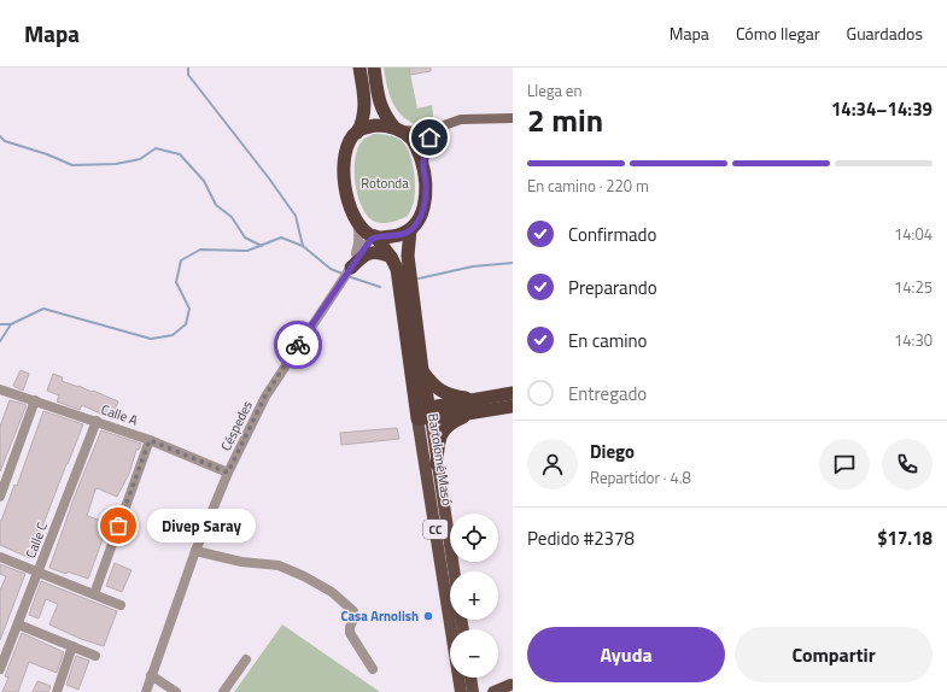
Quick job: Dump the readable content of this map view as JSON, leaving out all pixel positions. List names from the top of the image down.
{
  "streets": {
    "highway": ["Bartolomé Masó", "CC"],
    "street": ["Calle A", "Céspedes", "Calle C"]
  },
  "crossings": [
    ["Calle A", "Céspedes"],
    ["Calle A", "Calle C"],
    ["Céspedes", "Bartolomé Masó"],
    ["Céspedes", "CC"],
    ["Bartolomé Masó", "CC"]
  ],
  "parks": ["Rotonda"],
  "places": ["Divep Saray", "Casa Arnolish"],
  "page": {
    "header": "Mapa",
    "nav": ["Mapa", "Cómo llegar", "Guardados"],
    "heading": ["2 min", "Llega en", "14:34–14:39"],
    "panel": [
      "Diego",
      "Repartidor · 4.8",
      "Pedido #2378",
      "$17.18"
    ],
    "bar": "En camino · 220 m",
    "list": [
      ["Confirmado", "14:04"],
      ["Preparando", "14:25"],
      ["En camino", "14:30"],
      "Entregado"
    ],
    "bubble": "Divep Saray",
    "map_buttons": ["+", "−"],
    "buttons": ["Ayuda", "Compartir"]
  }
}
